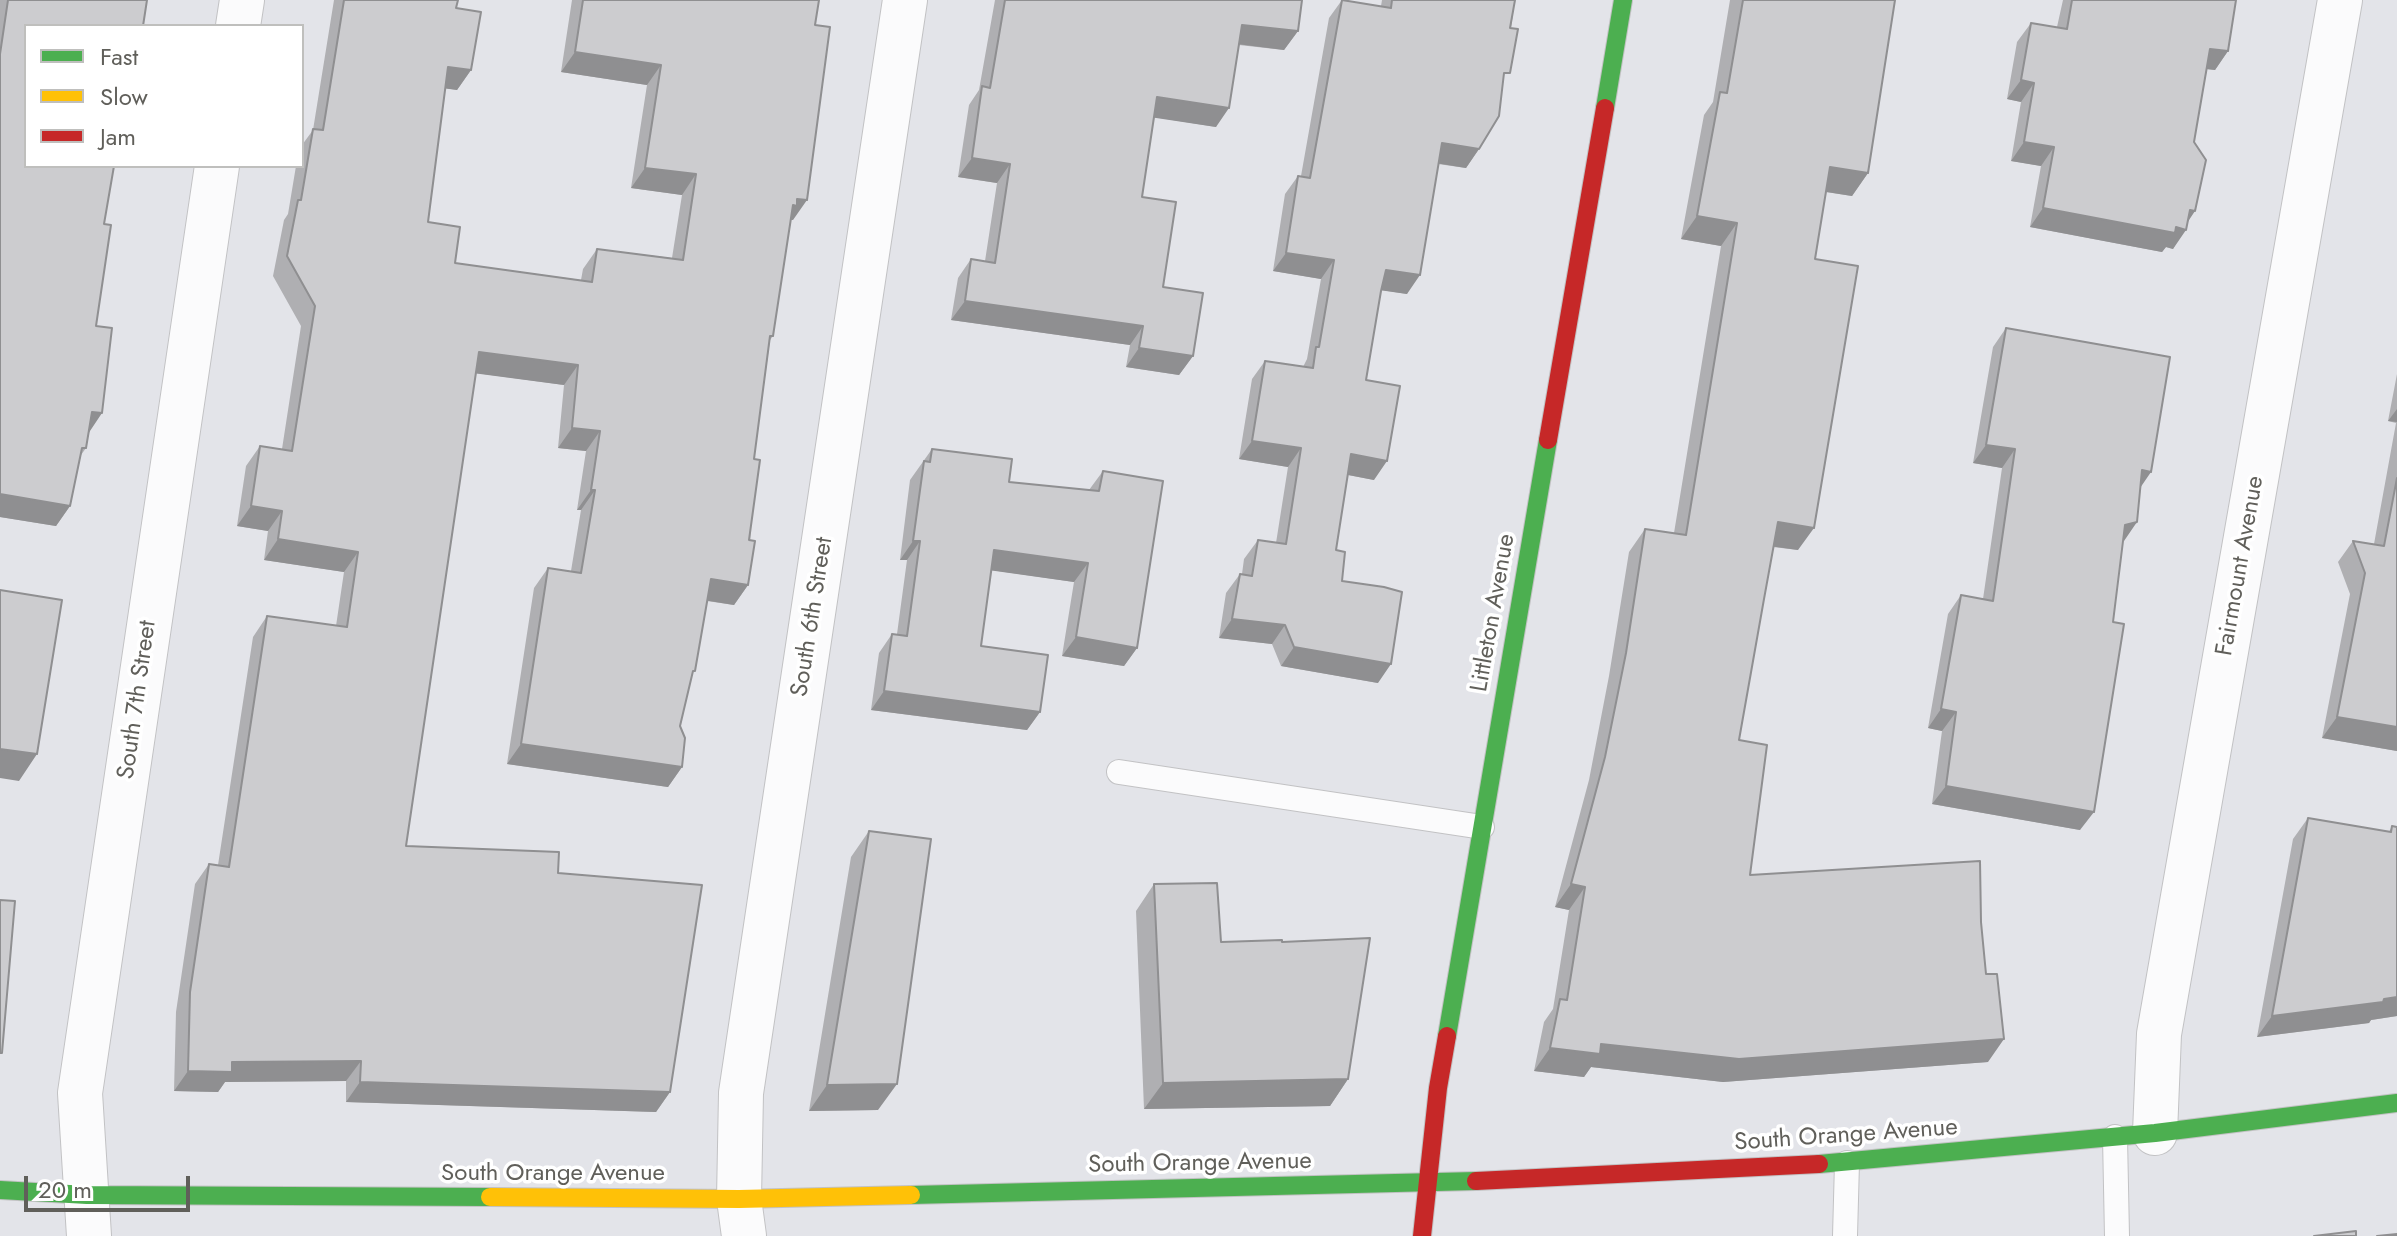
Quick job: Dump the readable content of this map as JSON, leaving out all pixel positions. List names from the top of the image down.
{
  "streets": {
    "main road": ["Littleton Avenue", "South Orange Avenue"],
    "street": ["Fairmount Avenue", "South 6th Street", "South 7th Street"]
  },
  "crossings": [
    ["Fairmount Avenue", "South Orange Avenue"],
    ["Littleton Avenue", "South Orange Avenue"],
    ["South 6th Street", "South Orange Avenue"],
    ["South 7th Street", "South Orange Avenue"]
  ],
  "legend": ["Fast", "Slow", "Jam"],
  "scale_bar": "20 m"
}
